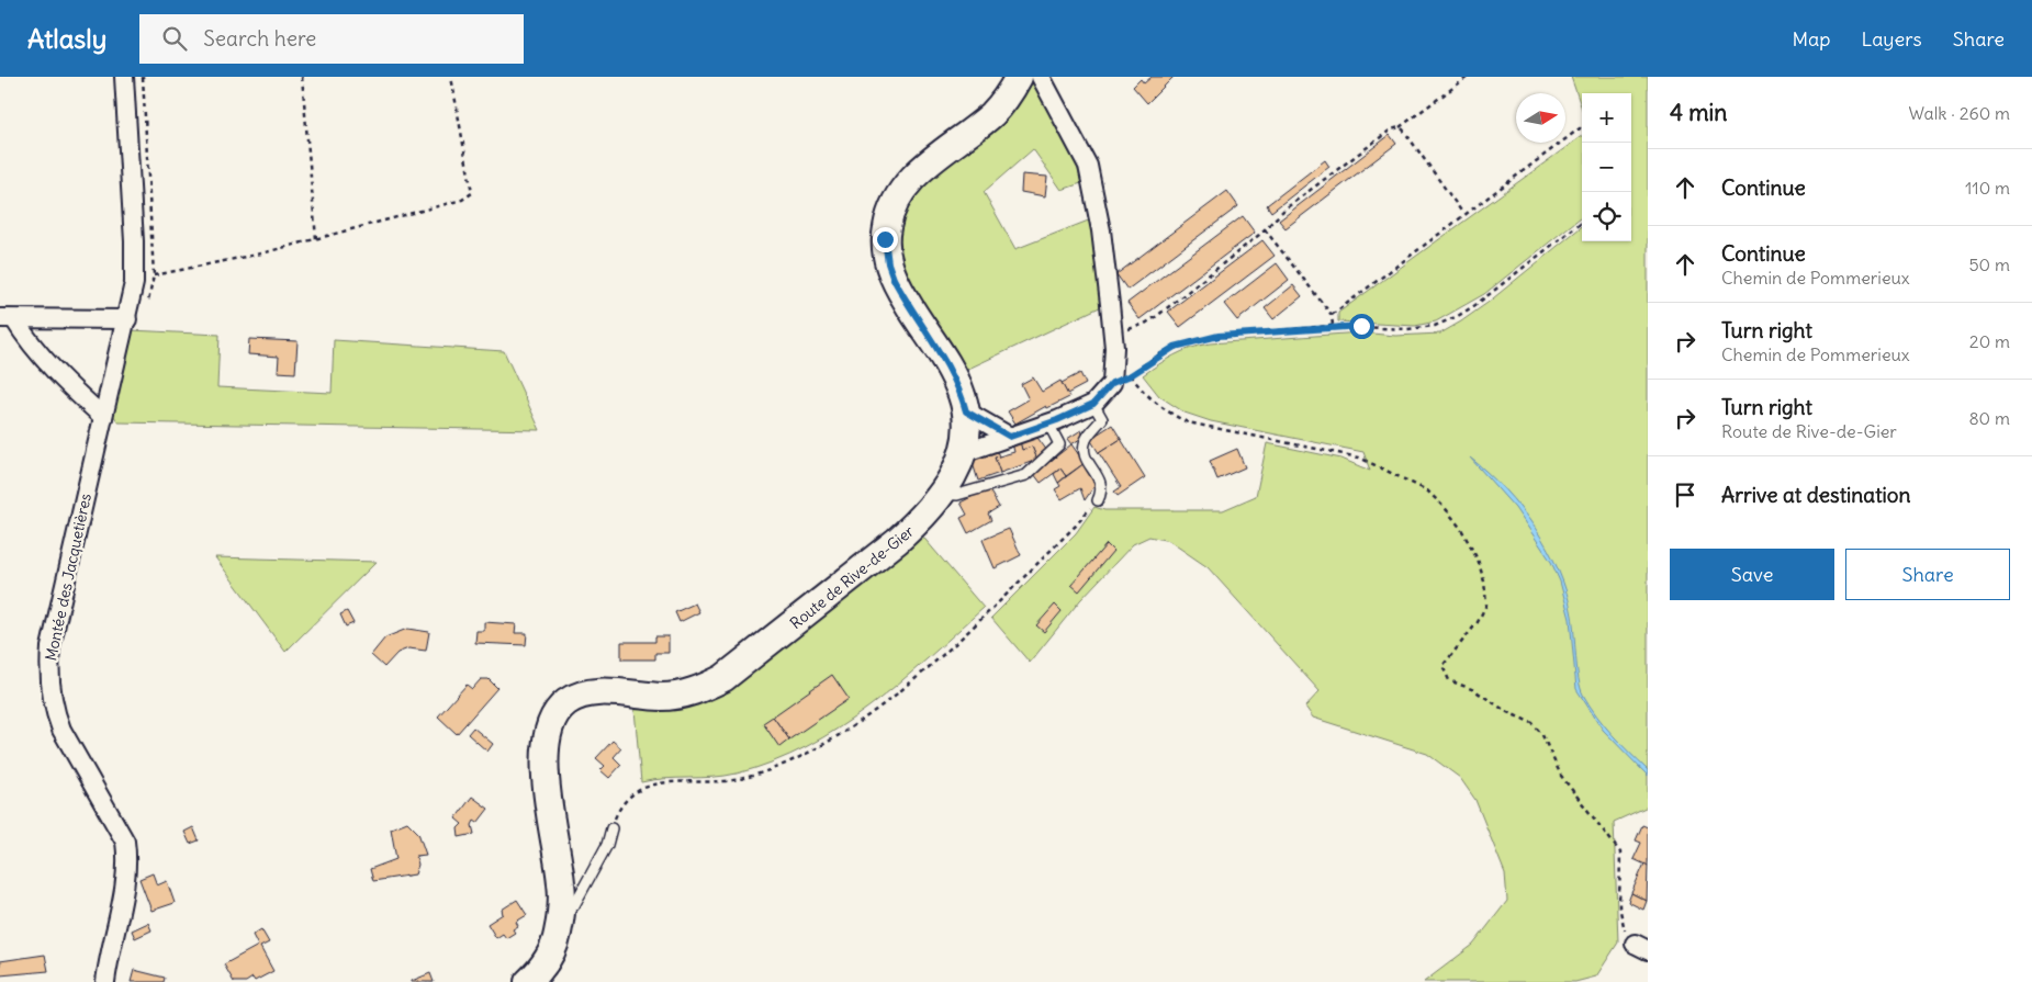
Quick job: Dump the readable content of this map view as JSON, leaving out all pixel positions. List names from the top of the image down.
{
  "streets": {
    "main road": ["Route de Rive-de-Gier"],
    "street": ["Montée des Jacquetières"]
  },
  "north": "right",
  "page": {
    "header": "Atlasly",
    "search": "Search here",
    "nav": ["Map", "Layers", "Share"],
    "heading": ["4 min", "Walk · 260 m"],
    "map_buttons": ["+", "−"],
    "list": [
      ["Continue", "110 m"],
      ["Continue", "Chemin de Pommerieux", "50 m"],
      ["Turn right", "Chemin de Pommerieux", "20 m"],
      ["Turn right", "Route de Rive-de-Gier", "80 m"],
      "Arrive at destination"
    ],
    "buttons": ["Save", "Share"]
  }
}
